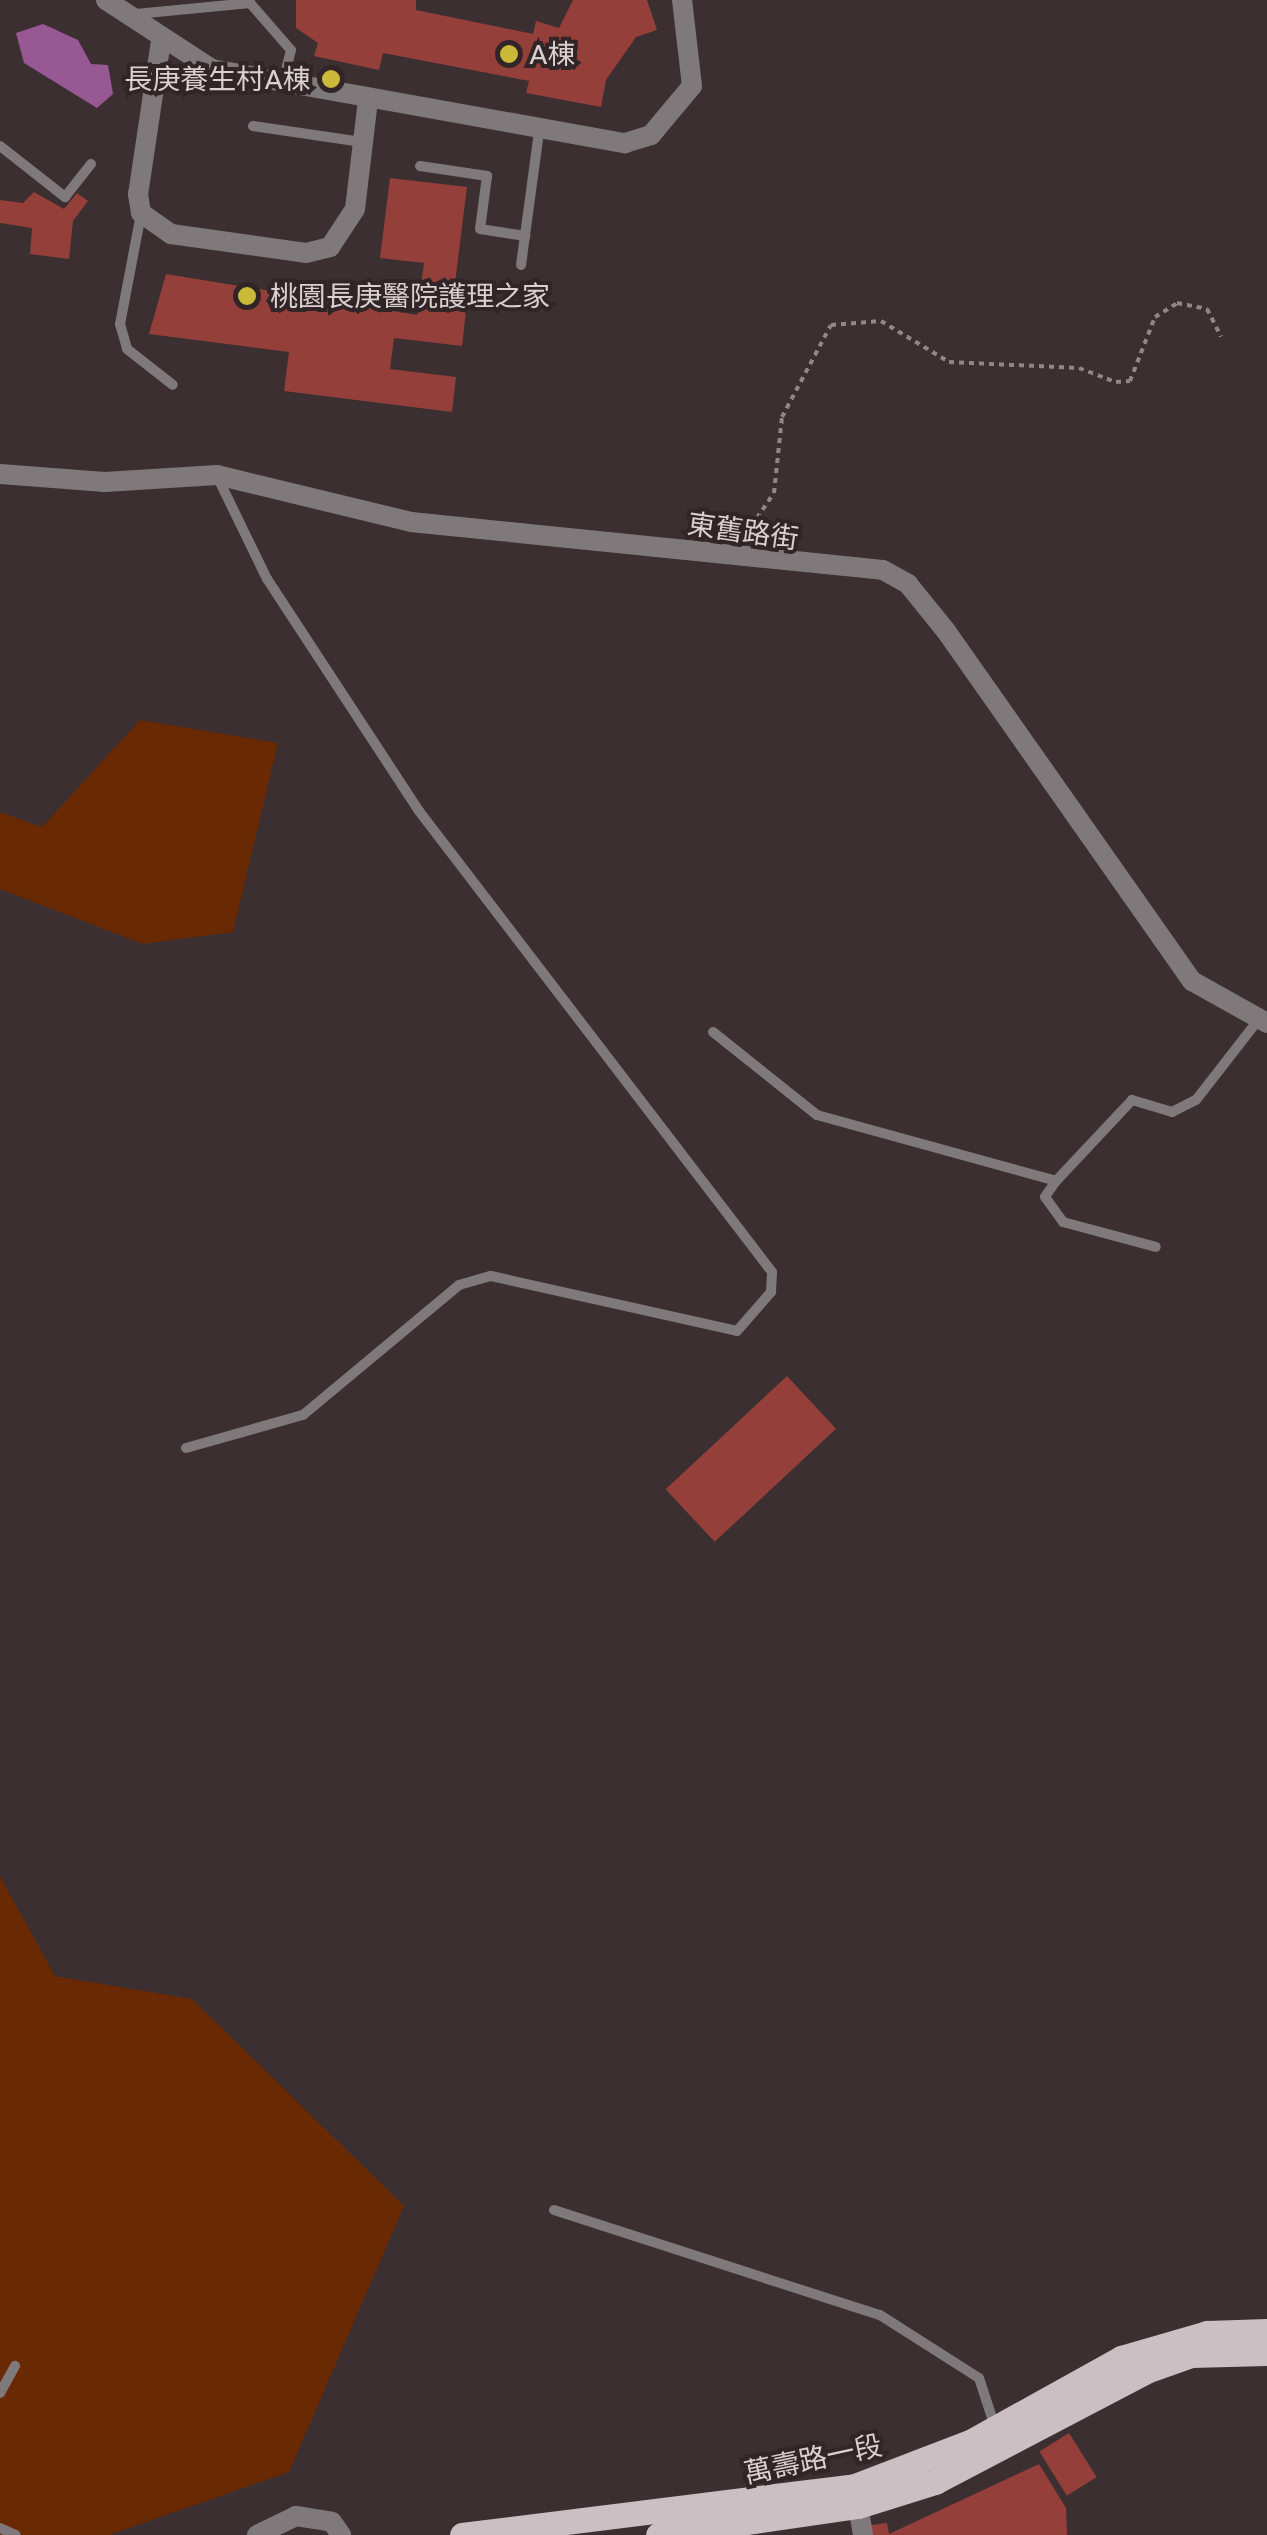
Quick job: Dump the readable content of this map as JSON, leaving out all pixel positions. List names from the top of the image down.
{
  "streets": {
    "main road": ["萬壽路一段"],
    "street": ["東舊路街"]
  },
  "places": ["A棟", "長庚養生村A棟", "桃園長庚醫院護理之家"]
}
